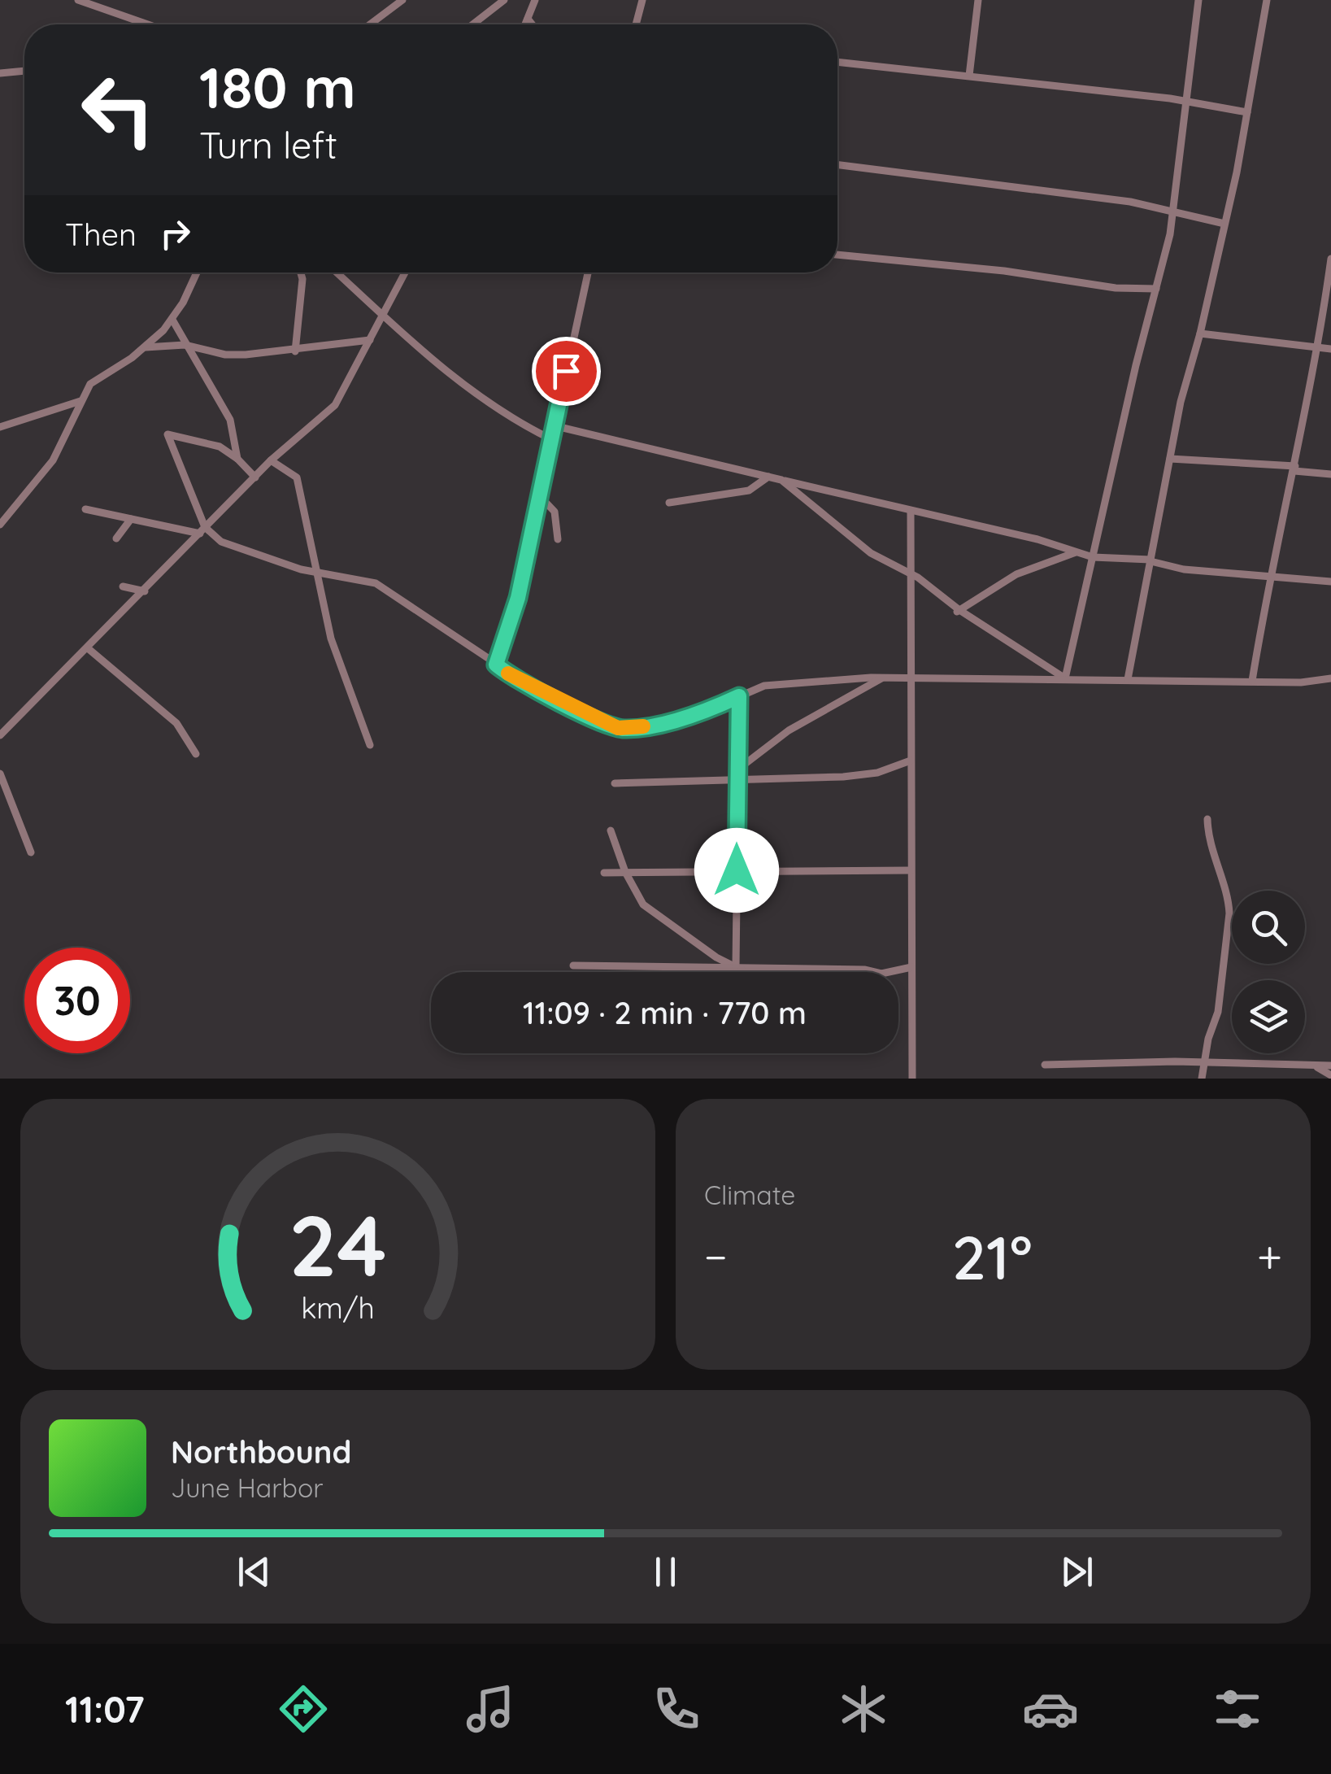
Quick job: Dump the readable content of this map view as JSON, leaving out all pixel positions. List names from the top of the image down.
{
  "page": {
    "turn": ["180 m", "Turn left"],
    "then": "Then",
    "limit": "30",
    "trip": "11:09 · 2 min · 770 m",
    "tile": "Climate",
    "heat": ["−", "21°", "+"],
    "song": ["Northbound", "June Harbor"],
    "tabs": "11:07",
    "gauge": ["24", "km/h"]
  }
}
